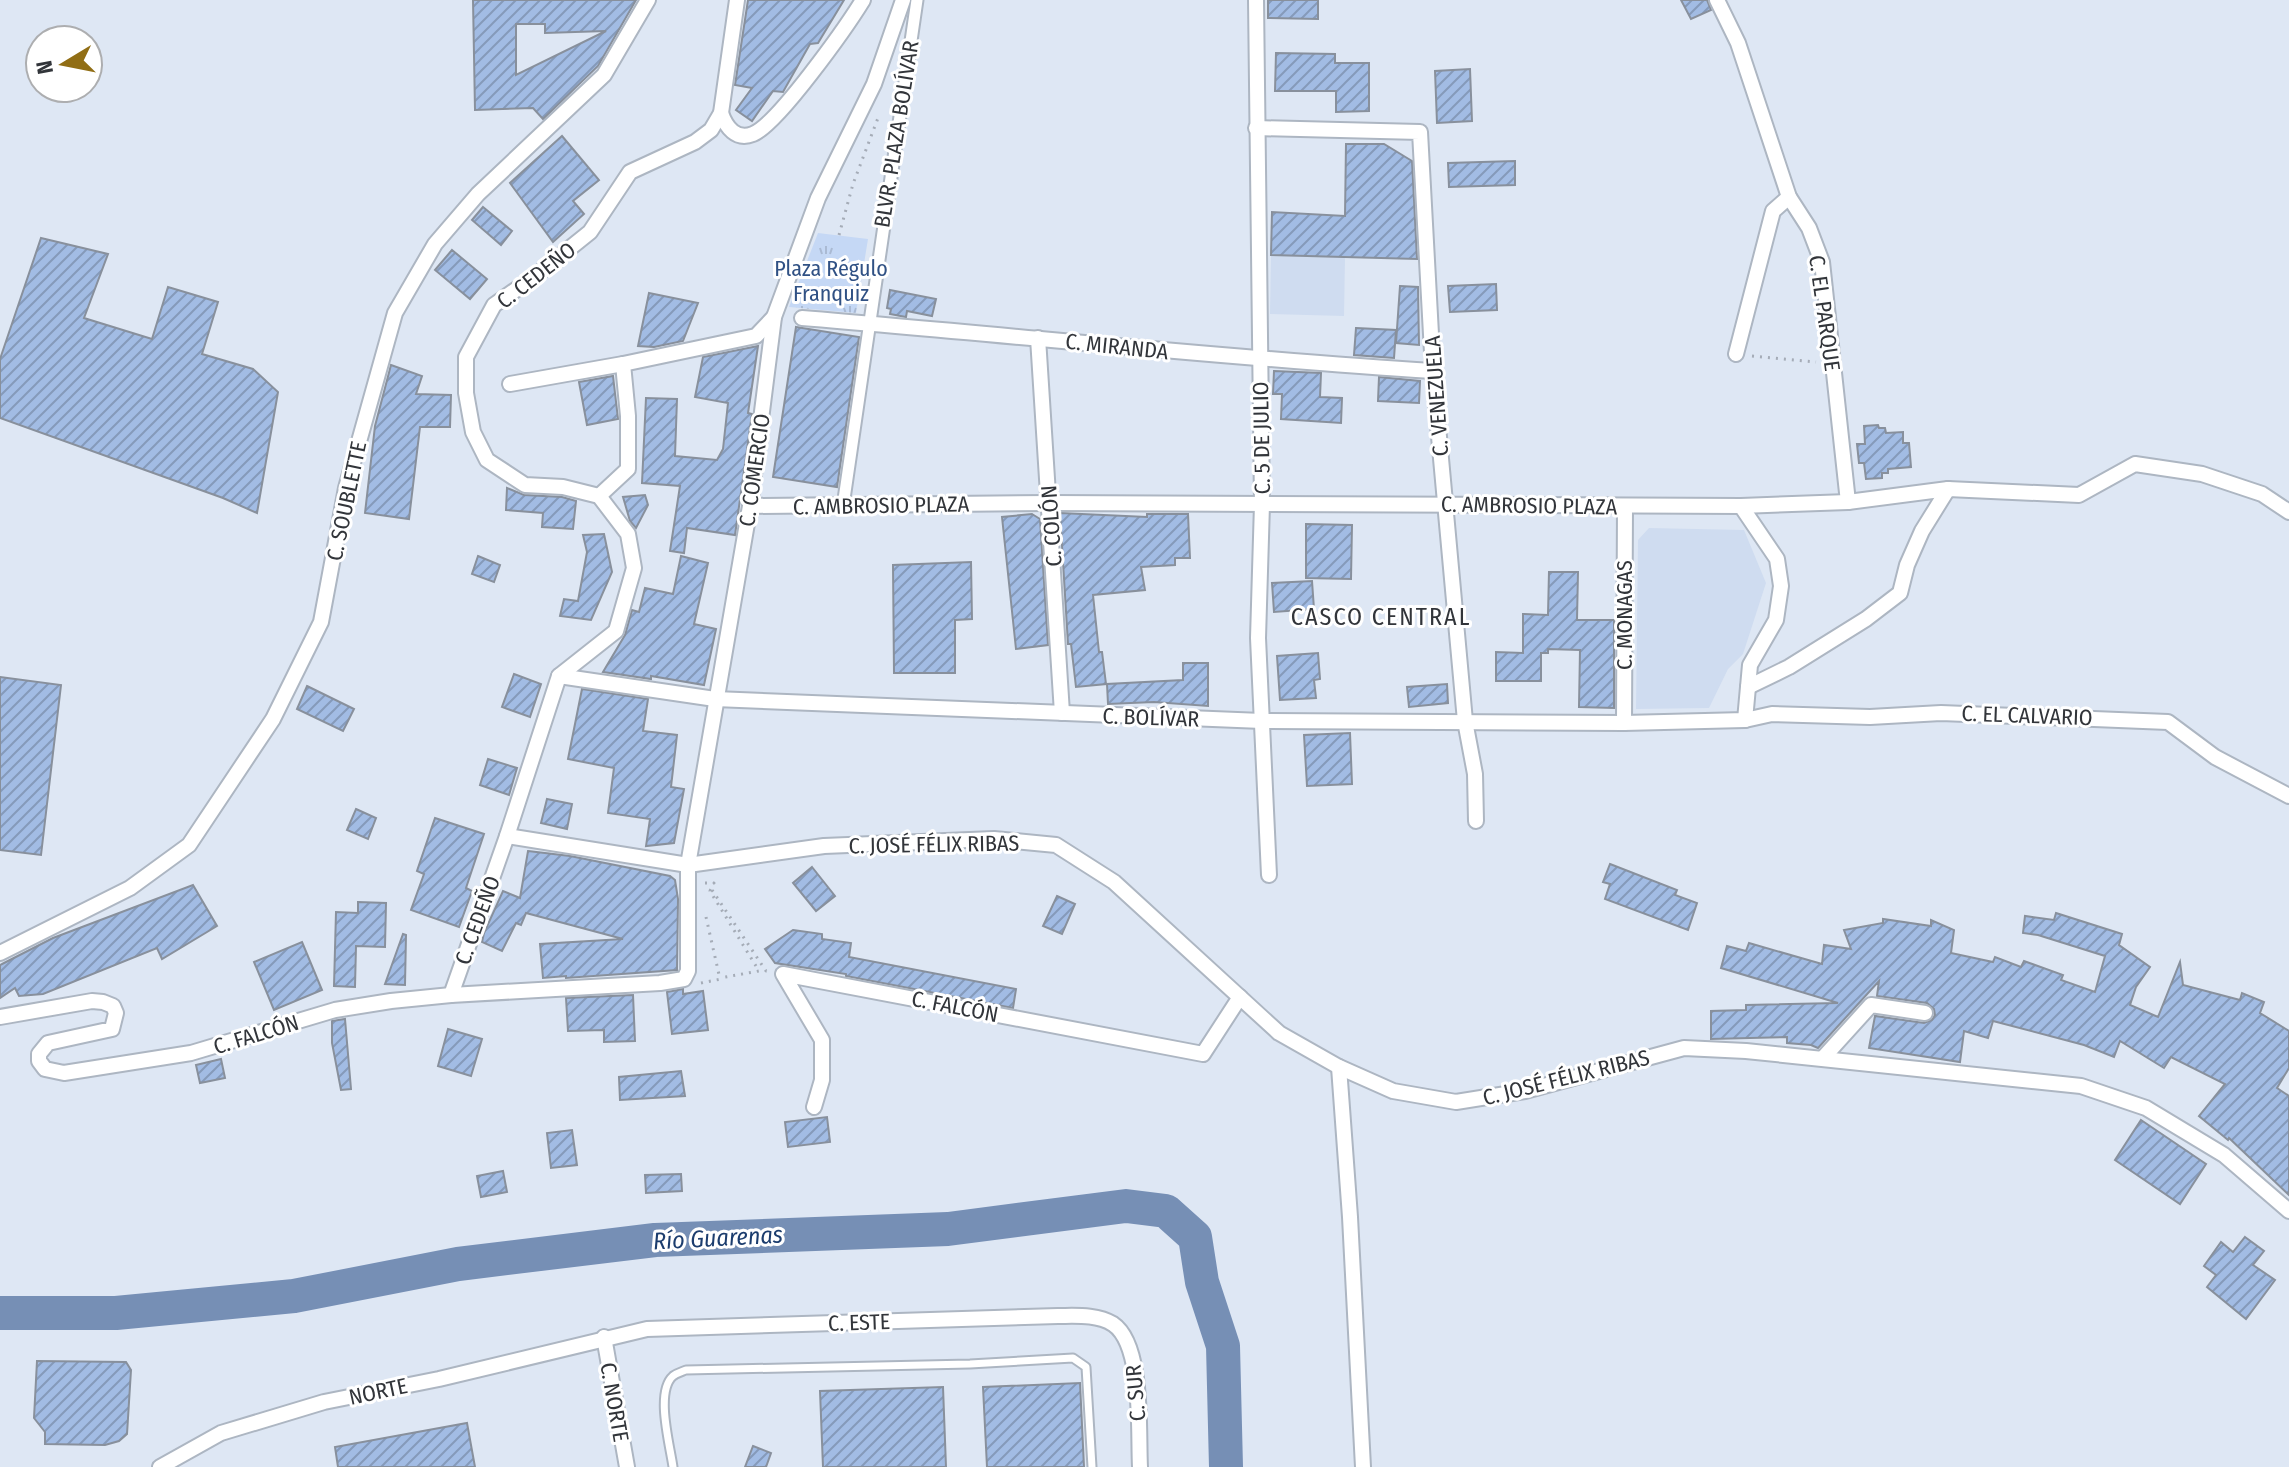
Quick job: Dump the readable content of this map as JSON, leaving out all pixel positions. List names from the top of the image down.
{
  "streets": {
    "street": [
      "BLVR. PLAZA BOLÍVAR",
      "C. CEDEÑO",
      "C. EL PARQUE",
      "C. MIRANDA",
      "C. VENEZUELA",
      "C. 5 DE JULIO",
      "C. COMERCIO",
      "C. SOUBLETTE",
      "C. AMBROSIO PLAZA",
      "C. COLÓN",
      "C. MONAGAS",
      "C. EL CALVARIO",
      "C. BOLÍVAR",
      "C. JOSÉ FÉLIX RIBAS",
      "C. FALCÓN",
      "C. ESTE",
      "NORTE",
      "C. SUR",
      "C. NORTE"
    ]
  },
  "crossings": [
    ["BLVR. PLAZA BOLÍVAR", "C. MIRANDA"],
    ["BLVR. PLAZA BOLÍVAR", "C. AMBROSIO PLAZA"],
    ["C. CEDEÑO", "C. BOLÍVAR"],
    ["C. CEDEÑO", "C. JOSÉ FÉLIX RIBAS"],
    ["C. CEDEÑO", "C. FALCÓN"],
    ["C. EL PARQUE", "C. AMBROSIO PLAZA"],
    ["C. MIRANDA", "C. VENEZUELA"],
    ["C. MIRANDA", "C. 5 DE JULIO"],
    ["C. MIRANDA", "C. COLÓN"],
    ["C. VENEZUELA", "C. 5 DE JULIO"],
    ["C. VENEZUELA", "C. AMBROSIO PLAZA"],
    ["C. VENEZUELA", "C. BOLÍVAR"],
    ["C. 5 DE JULIO", "C. AMBROSIO PLAZA"],
    ["C. 5 DE JULIO", "C. BOLÍVAR"],
    ["C. COMERCIO", "C. AMBROSIO PLAZA"],
    ["C. COMERCIO", "C. BOLÍVAR"],
    ["C. COMERCIO", "C. JOSÉ FÉLIX RIBAS"],
    ["C. COMERCIO", "C. FALCÓN"],
    ["C. AMBROSIO PLAZA", "C. COLÓN"],
    ["C. AMBROSIO PLAZA", "C. MONAGAS"],
    ["C. COLÓN", "C. BOLÍVAR"],
    ["C. MONAGAS", "C. BOLÍVAR"],
    ["C. EL CALVARIO", "C. BOLÍVAR"],
    ["C. JOSÉ FÉLIX RIBAS", "C. FALCÓN"],
    ["C. ESTE", "NORTE"],
    ["C. ESTE", "C. SUR"],
    ["C. ESTE", "C. NORTE"],
    ["NORTE", "C. NORTE"]
  ],
  "districts": ["CASCO CENTRAL"],
  "water": ["Río Guarenas"],
  "parks": ["Plaza Régulo Franquiz"],
  "north": "left"
}
